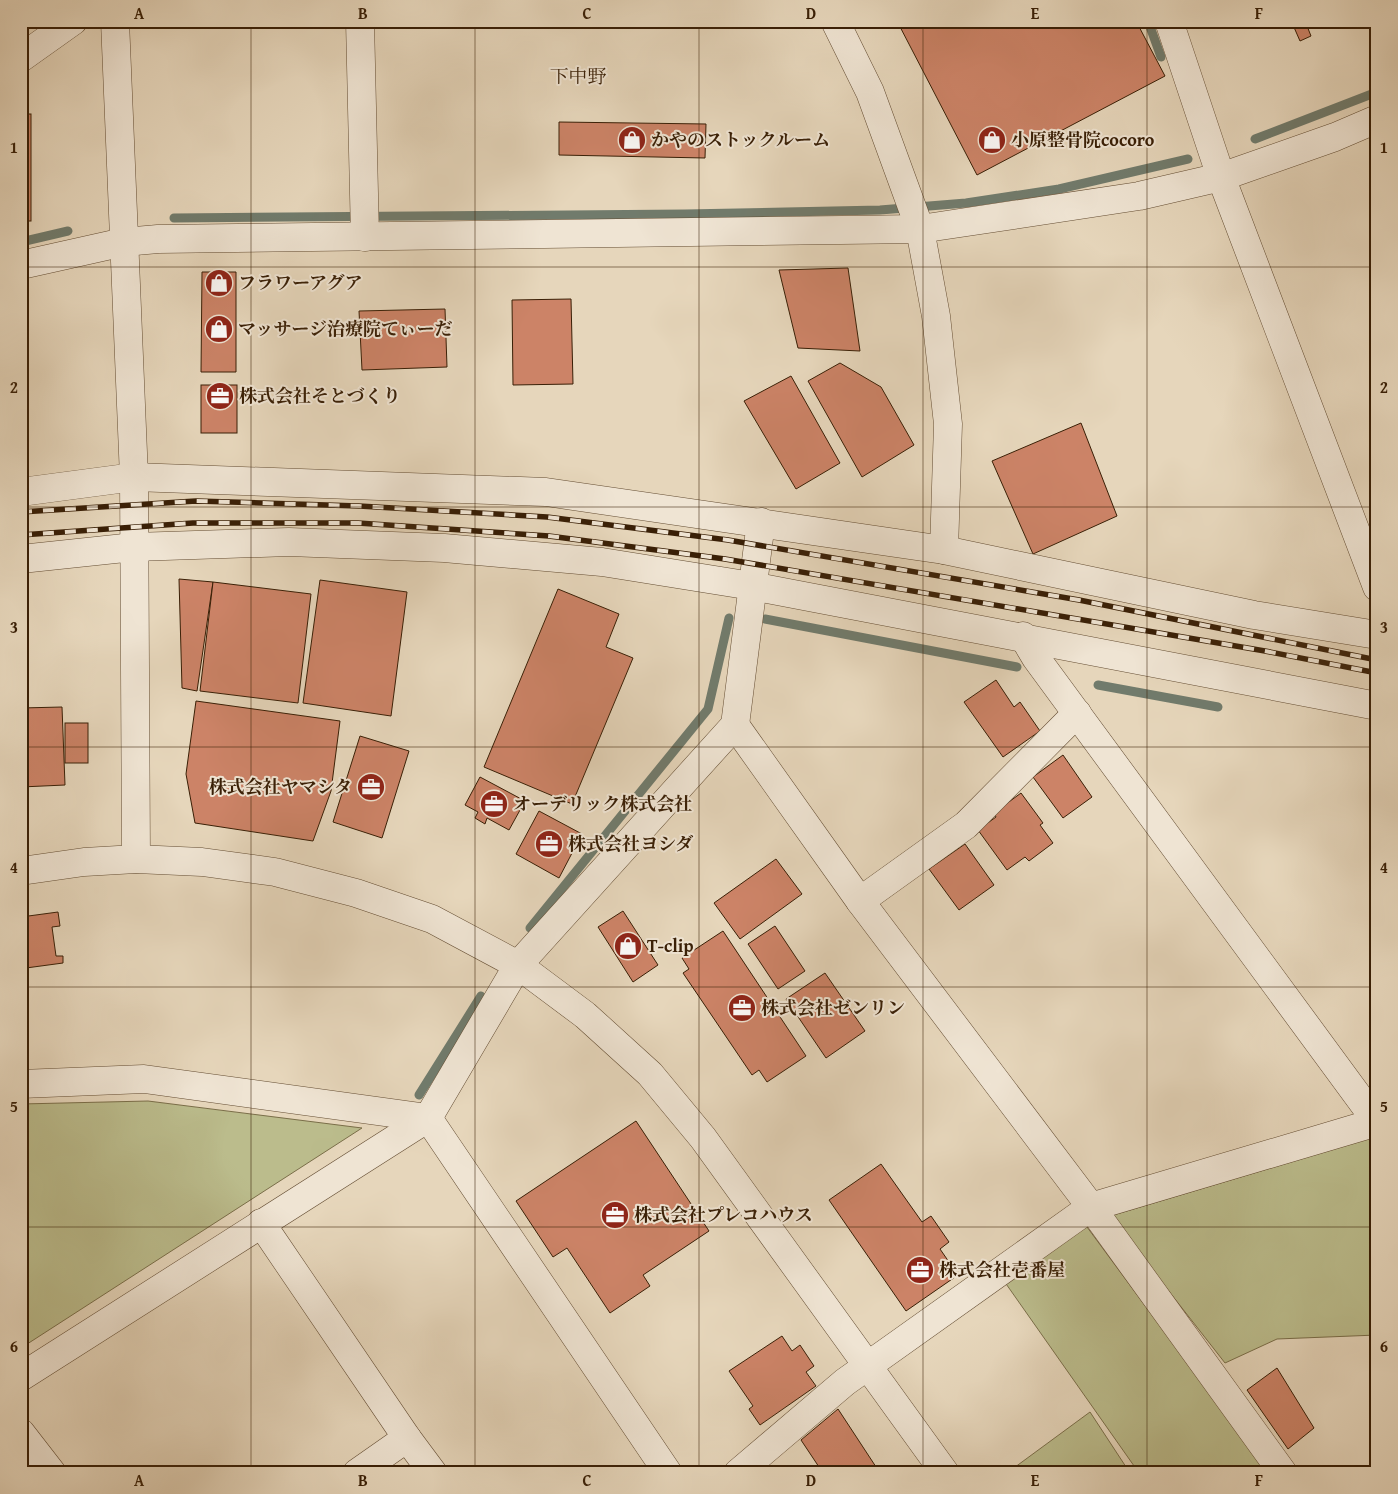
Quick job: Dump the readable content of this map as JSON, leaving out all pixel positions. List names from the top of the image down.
{
  "districts": ["下中野"],
  "places": {
    "shop": [
      "かやのストックルーム",
      "小原整骨院cocoro",
      "フラワーアグア",
      "マッサージ治療院てぃーだ",
      "T-clip"
    ],
    "office": [
      "株式会社そとづくり",
      "株式会社ヤマシタ",
      "オーデリック株式会社",
      "株式会社ヨシダ",
      "株式会社ゼンリン",
      "株式会社プレコハウス",
      "株式会社壱番屋"
    ]
  },
  "grid": {
    "columns": [
      "A",
      "B",
      "C",
      "D",
      "E",
      "F"
    ],
    "rows": [
      "1",
      "2",
      "3",
      "4",
      "5",
      "6"
    ]
  }
}
